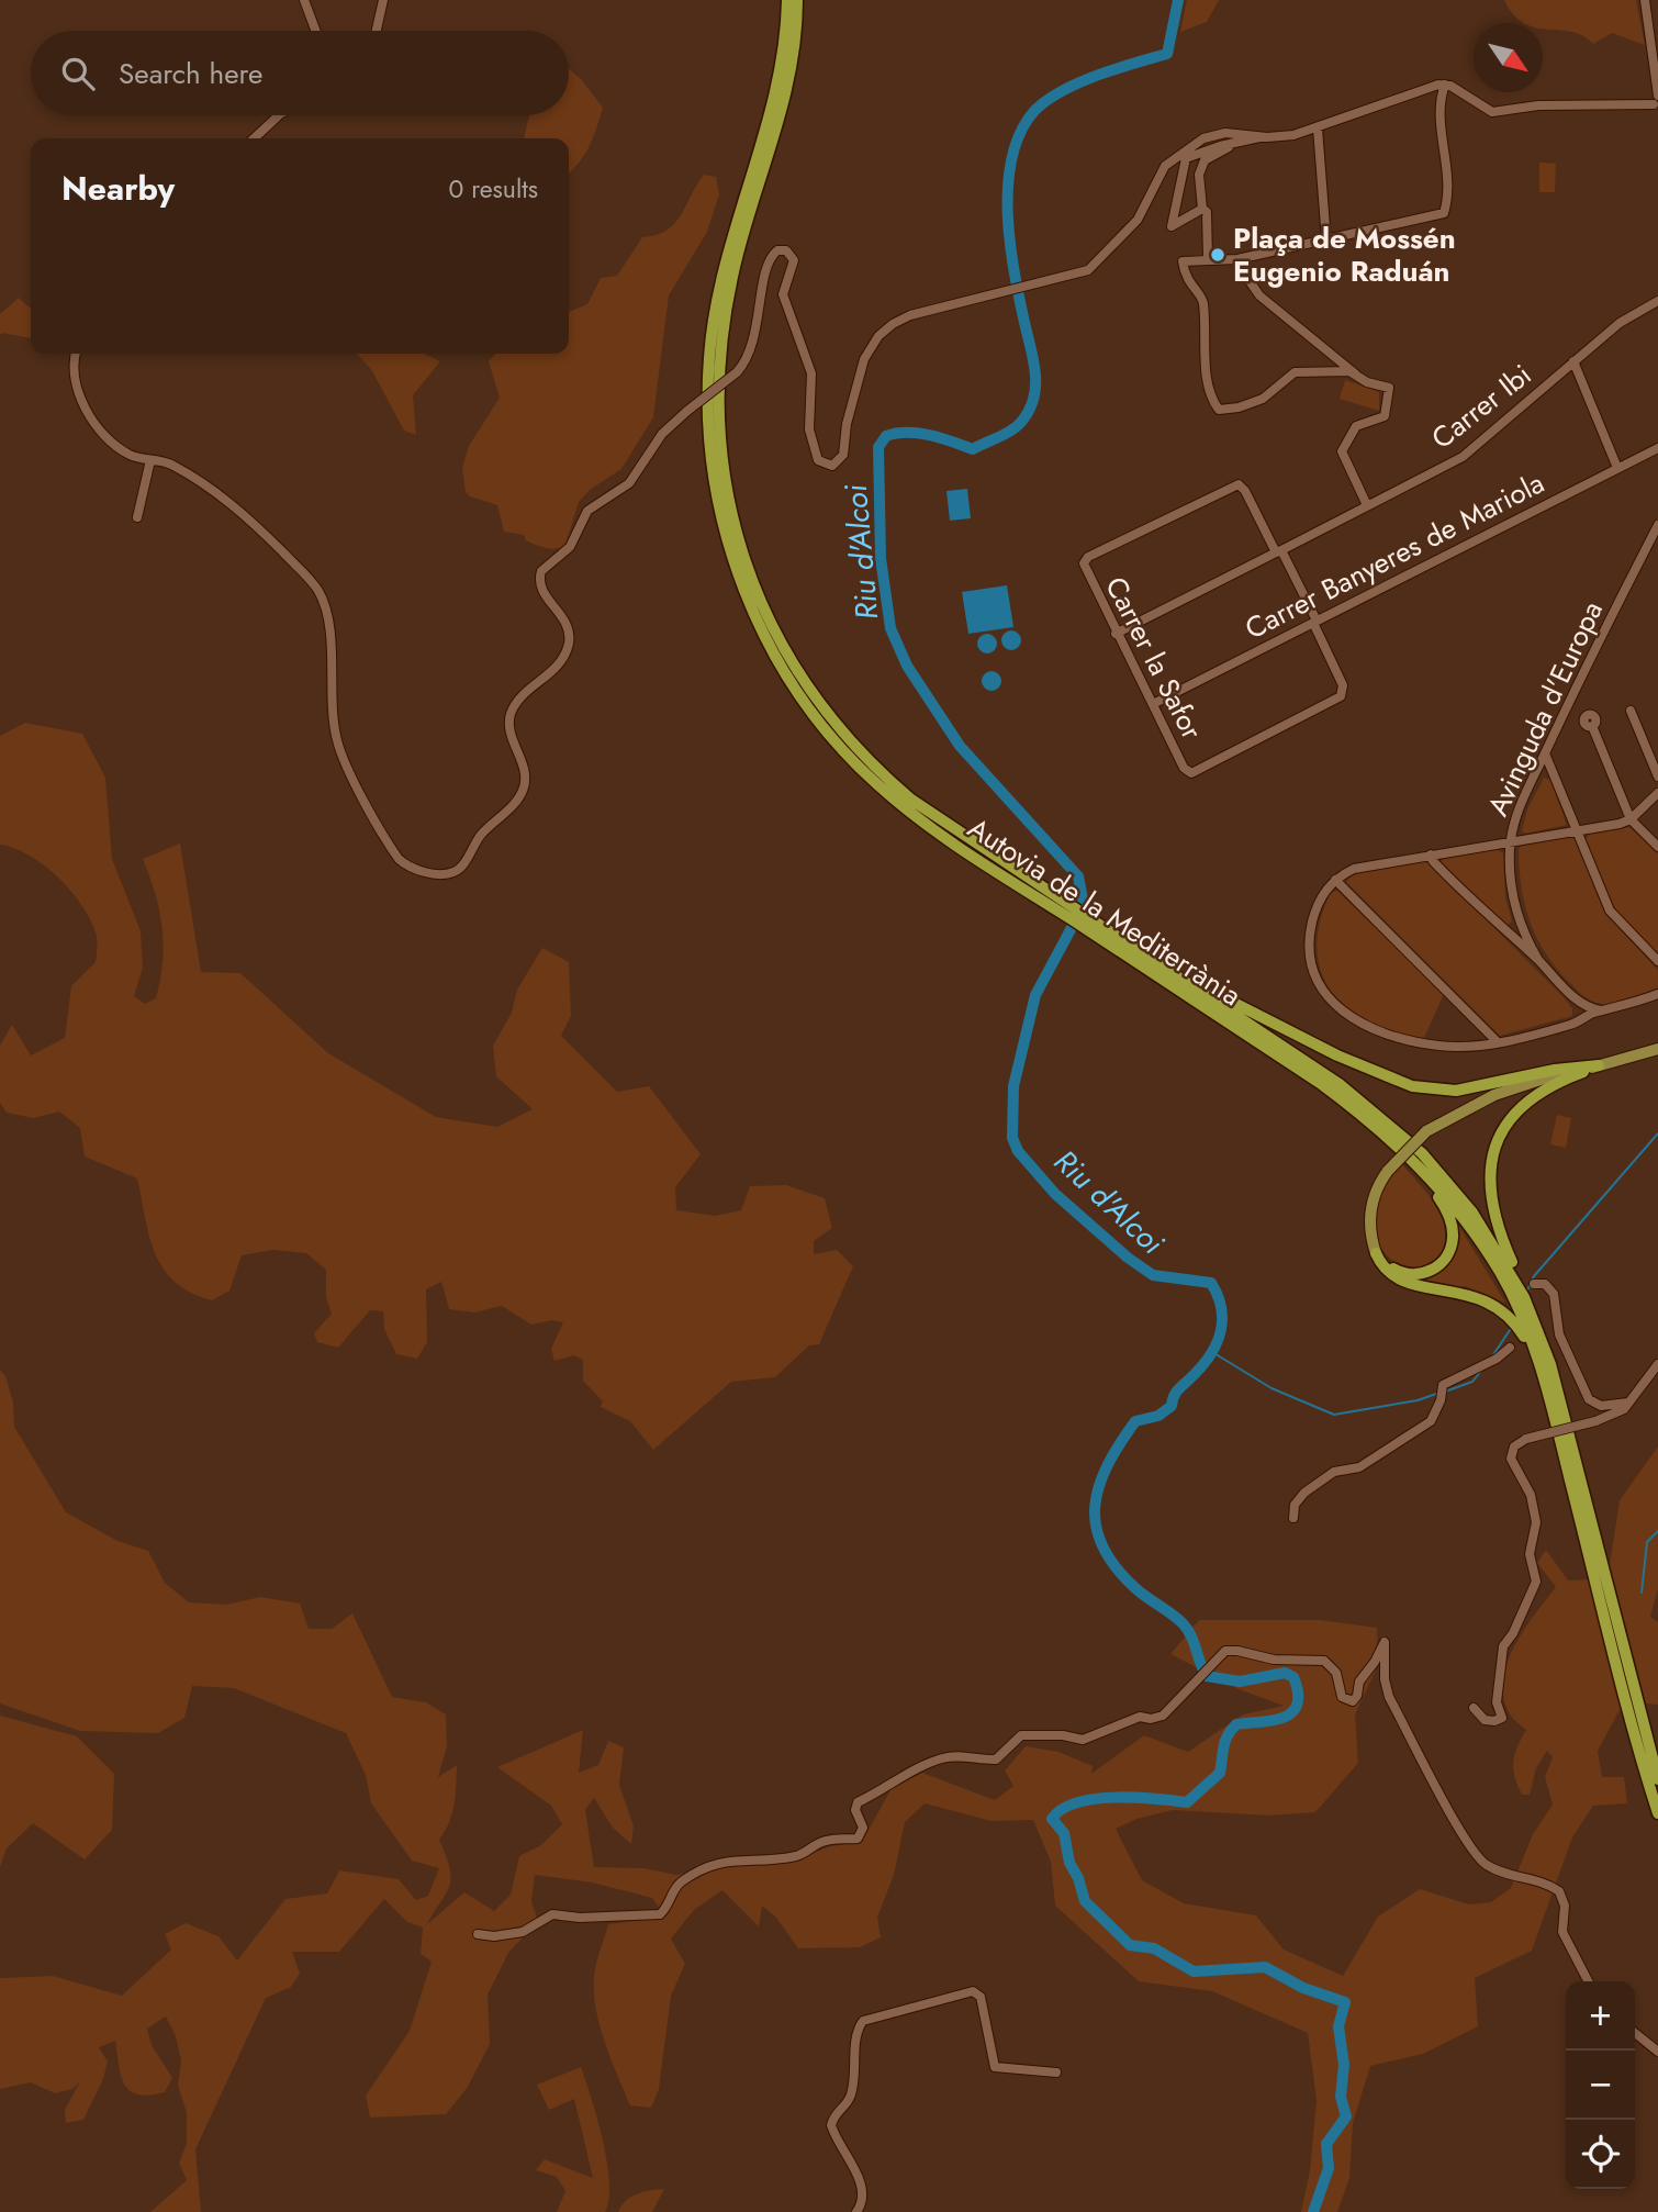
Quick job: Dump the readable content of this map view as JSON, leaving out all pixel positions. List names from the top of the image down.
{
  "streets": {
    "highway": ["Autovia de la Mediterrània"],
    "street": [
      "Carrer Ibi",
      "Carrer Banyeres de Mariola",
      "Carrer la Safor",
      "Avinguda d'Europa"
    ]
  },
  "crossings": [
    ["Carrer Ibi", "Carrer la Safor"],
    ["Carrer Banyeres de Mariola", "Carrer la Safor"]
  ],
  "water": ["Riu d'Alcoi"],
  "places": ["Plaça de Mossén Eugenio Raduán"],
  "north": "bottom right",
  "page": {
    "search": "Search here",
    "heading": ["Nearby", "0 results"],
    "map_buttons": ["+", "−"]
  }
}
